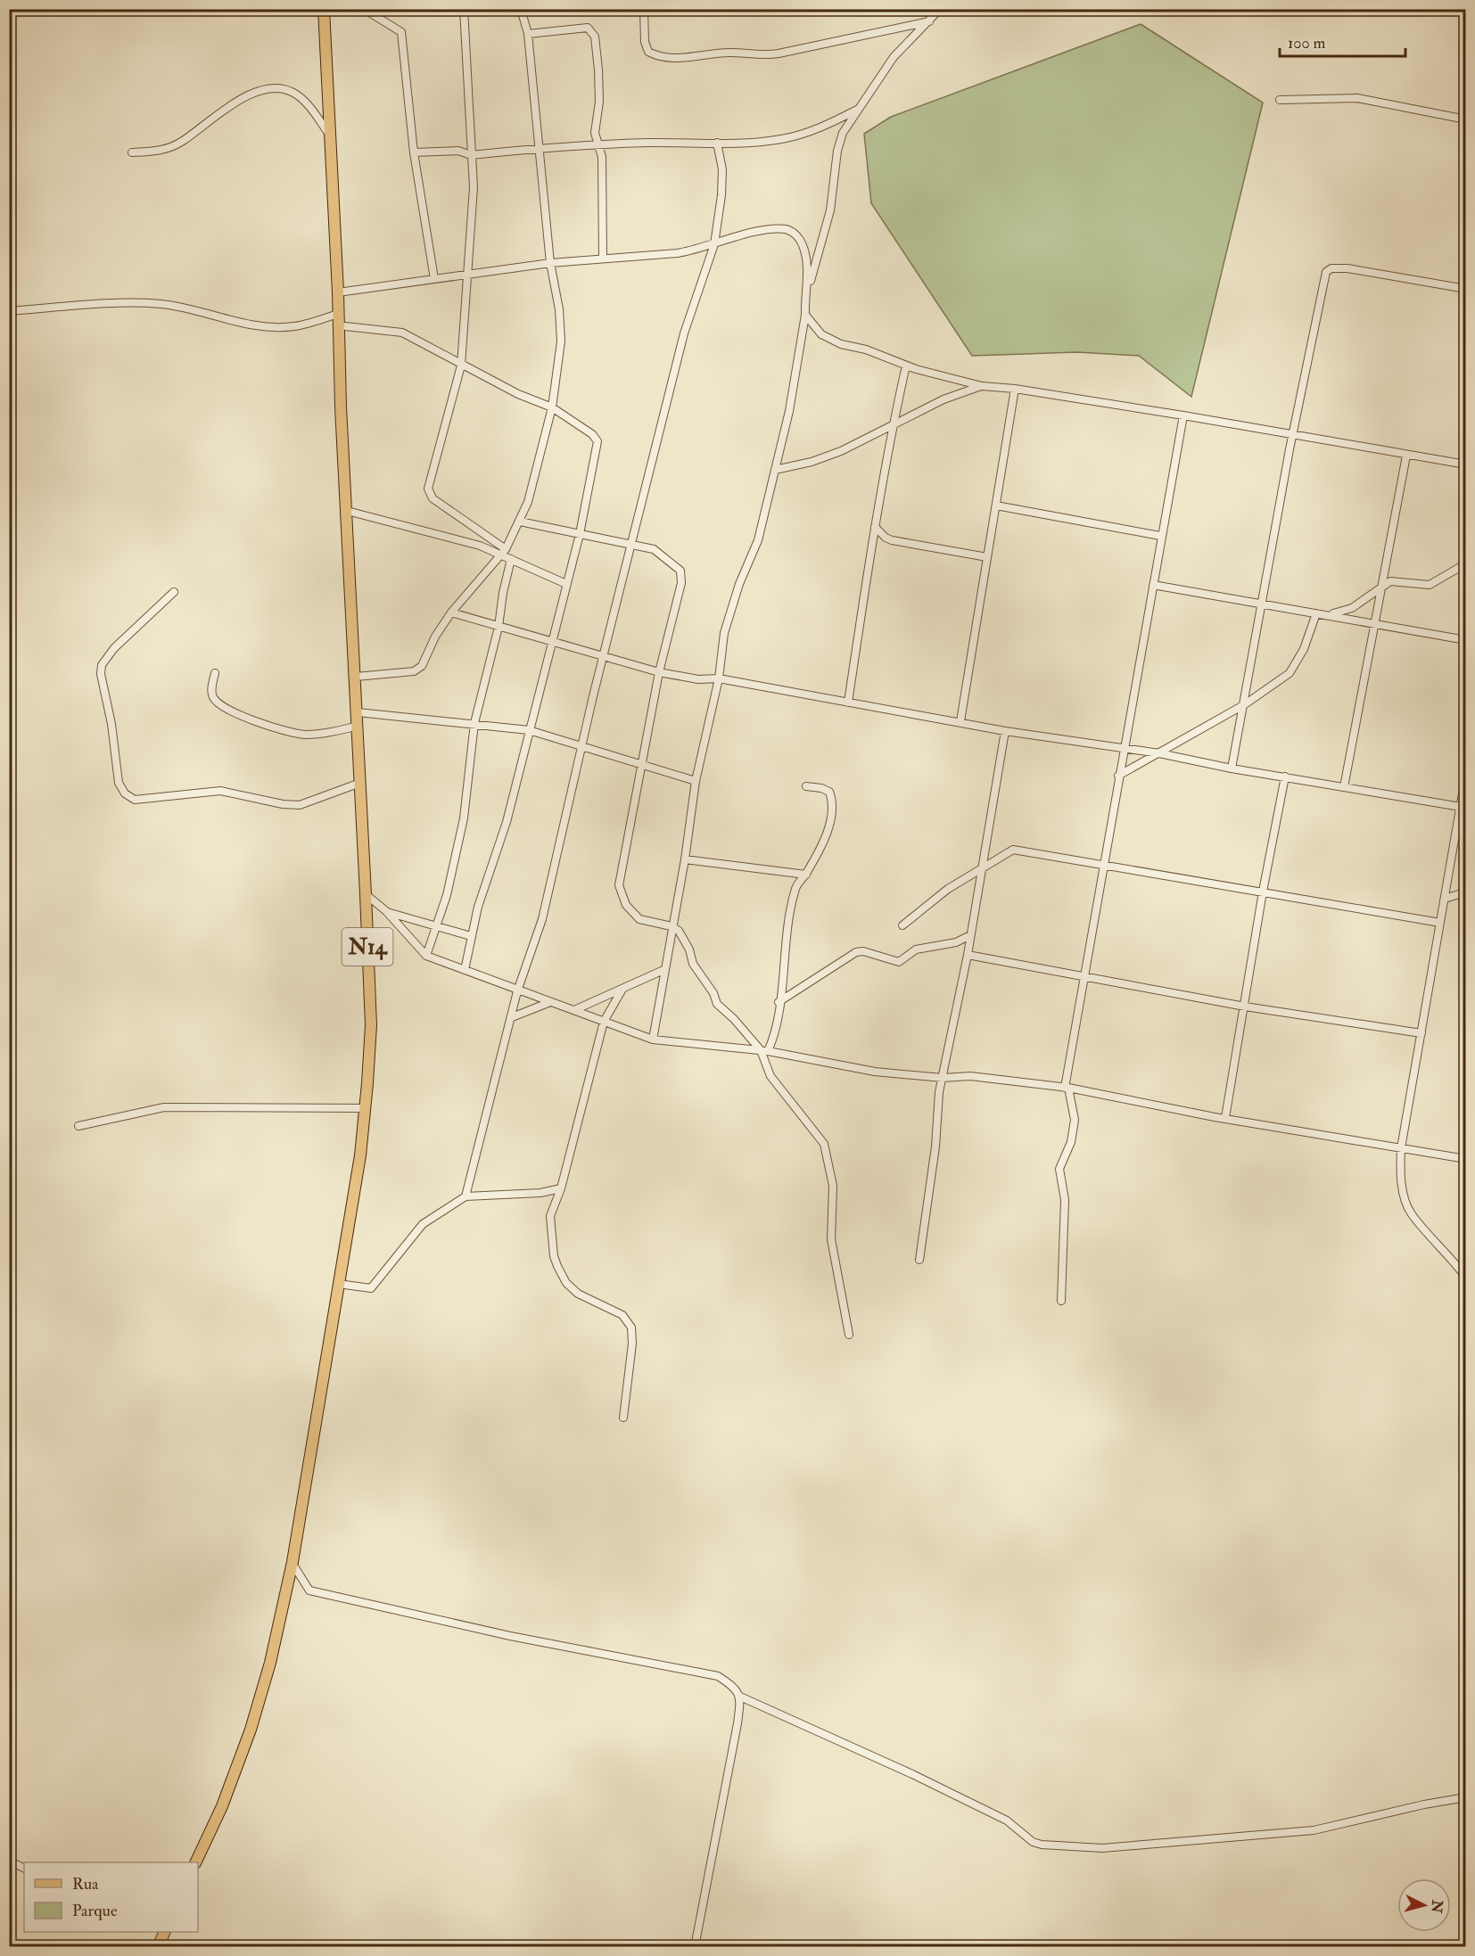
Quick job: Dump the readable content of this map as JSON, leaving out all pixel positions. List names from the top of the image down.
{
  "streets": {
    "main road": ["N14"]
  },
  "legend": ["Rua", "Parque"],
  "scale_bar": "100 m",
  "north": "right"
}
